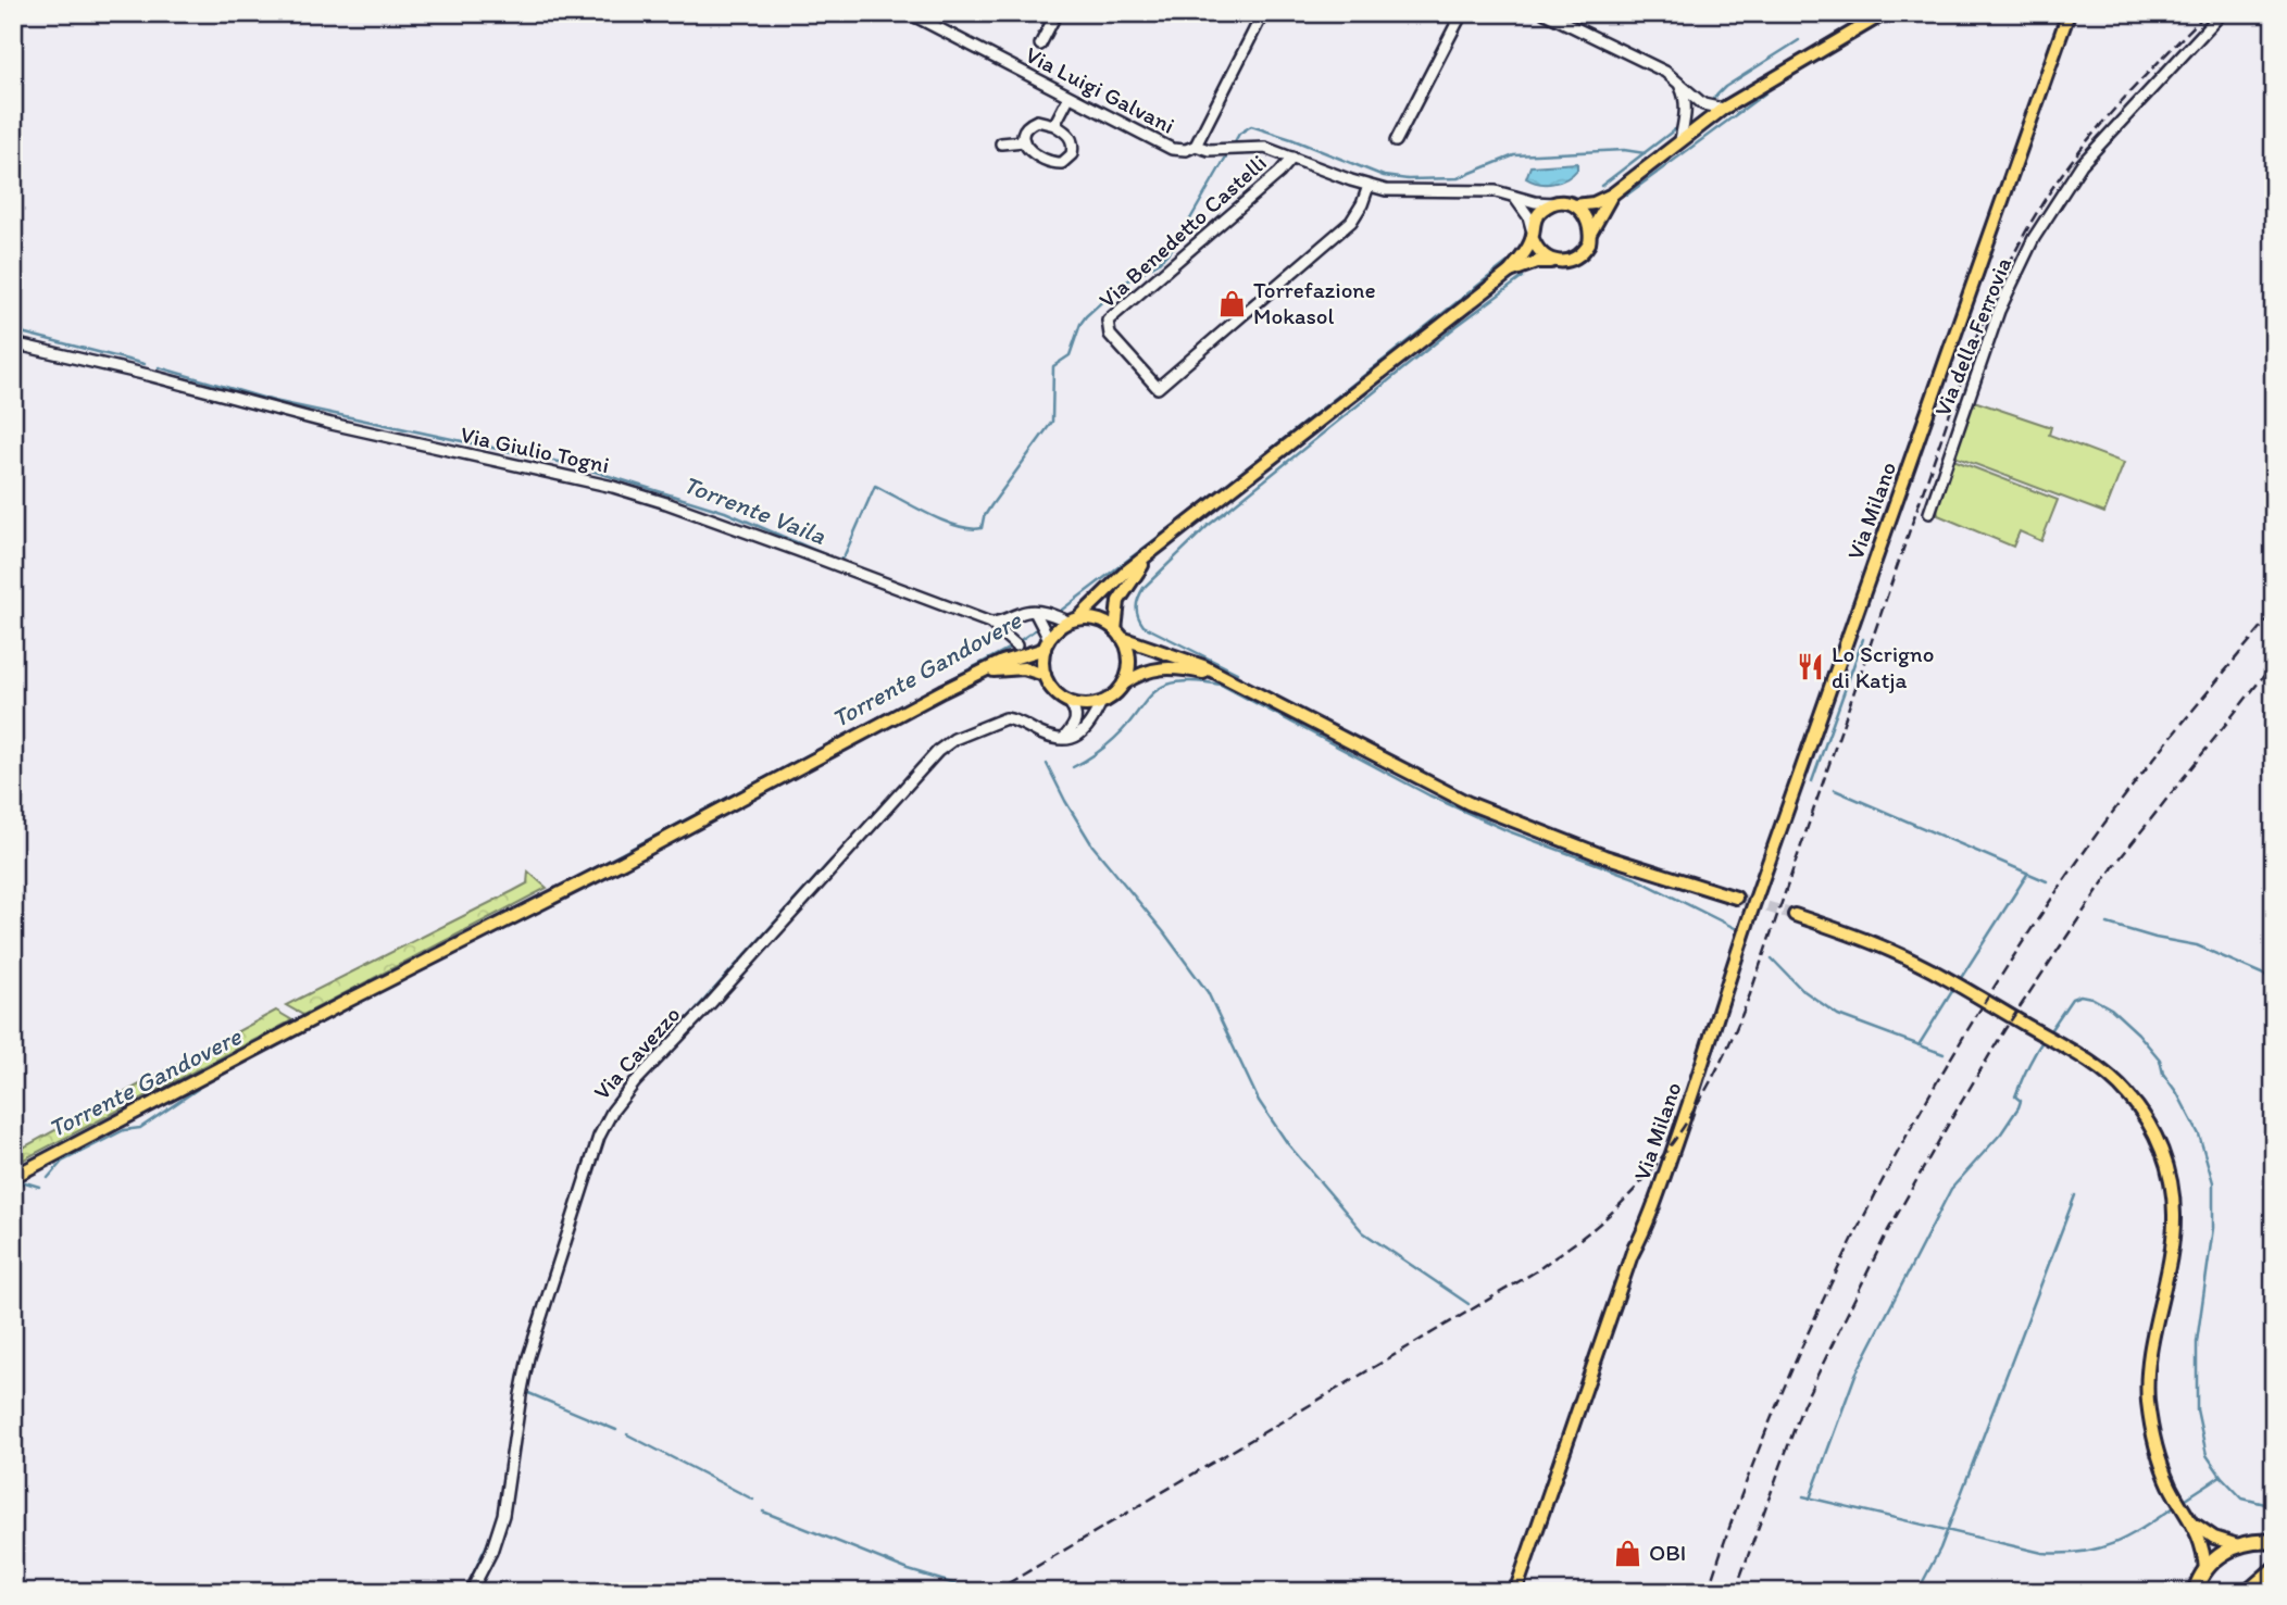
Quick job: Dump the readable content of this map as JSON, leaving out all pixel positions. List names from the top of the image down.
{
  "streets": {
    "main road": ["Via Milano"],
    "street": [
      "Via Luigi Galvani",
      "Via Benedetto Castelli",
      "Via della Ferrovia",
      "Via Giulio Togni",
      "Via Cavezzo"
    ]
  },
  "crossings": [
    ["Via Luigi Galvani", "Via Benedetto Castelli"]
  ],
  "water": ["Torrente Vaila", "Torrente Gandovere"],
  "places": {
    "shop": ["Torrefazione Mokasol", "OBI"],
    "restaurant": ["Lo Scrigno di Katja"]
  }
}
